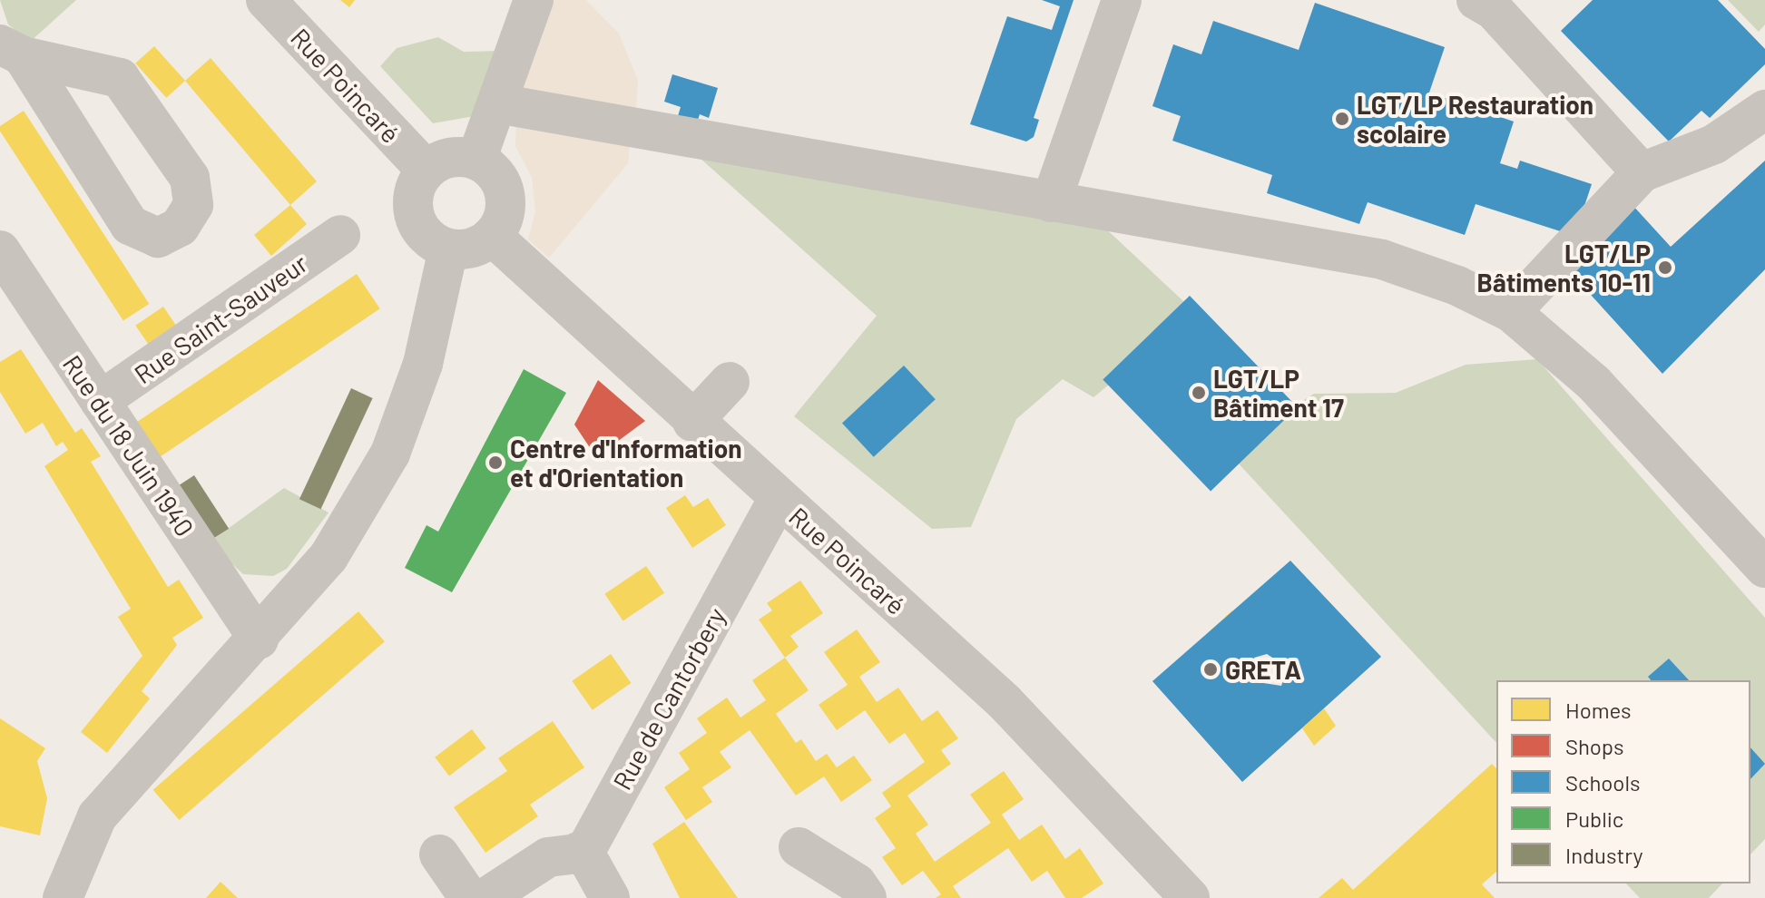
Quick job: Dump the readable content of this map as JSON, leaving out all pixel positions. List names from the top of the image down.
{
  "streets": {
    "street": [
      "Rue Poincaré",
      "Rue Saint-Sauveur",
      "Rue du 18 Juin 1940",
      "Rue de Cantorbery"
    ]
  },
  "crossings": [
    ["Rue Poincaré", "Rue de Cantorbery"],
    ["Rue Saint-Sauveur", "Rue du 18 Juin 1940"]
  ],
  "places": [
    "LGT/LP Restauration scolaire",
    "LGT/LP Bâtiments 10-11",
    "LGT/LP Bâtiment 17",
    "Centre d'Information et d'Orientation",
    "GRETA"
  ],
  "legend": [
    "Homes",
    "Shops",
    "Schools",
    "Public",
    "Industry"
  ]
}
